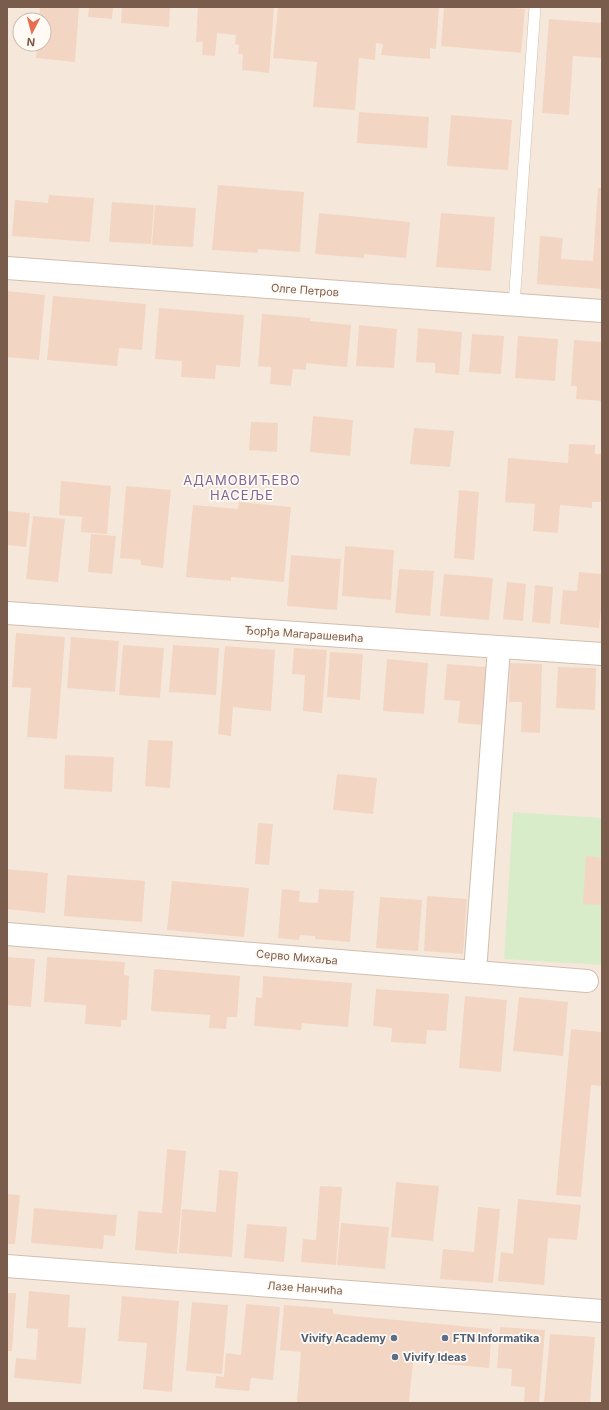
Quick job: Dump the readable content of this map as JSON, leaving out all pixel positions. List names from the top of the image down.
{
  "streets": {
    "street": [
      "Олге Петров",
      "Ђорђа Магарашевића",
      "Серво Михаља",
      "Лазе Нанчића"
    ]
  },
  "districts": ["АДАМОВИЋЕВО НАСЕЉЕ"],
  "places": ["Vivify Academy", "FTN Informatika", "Vivify Ideas"],
  "north": "bottom"
}
